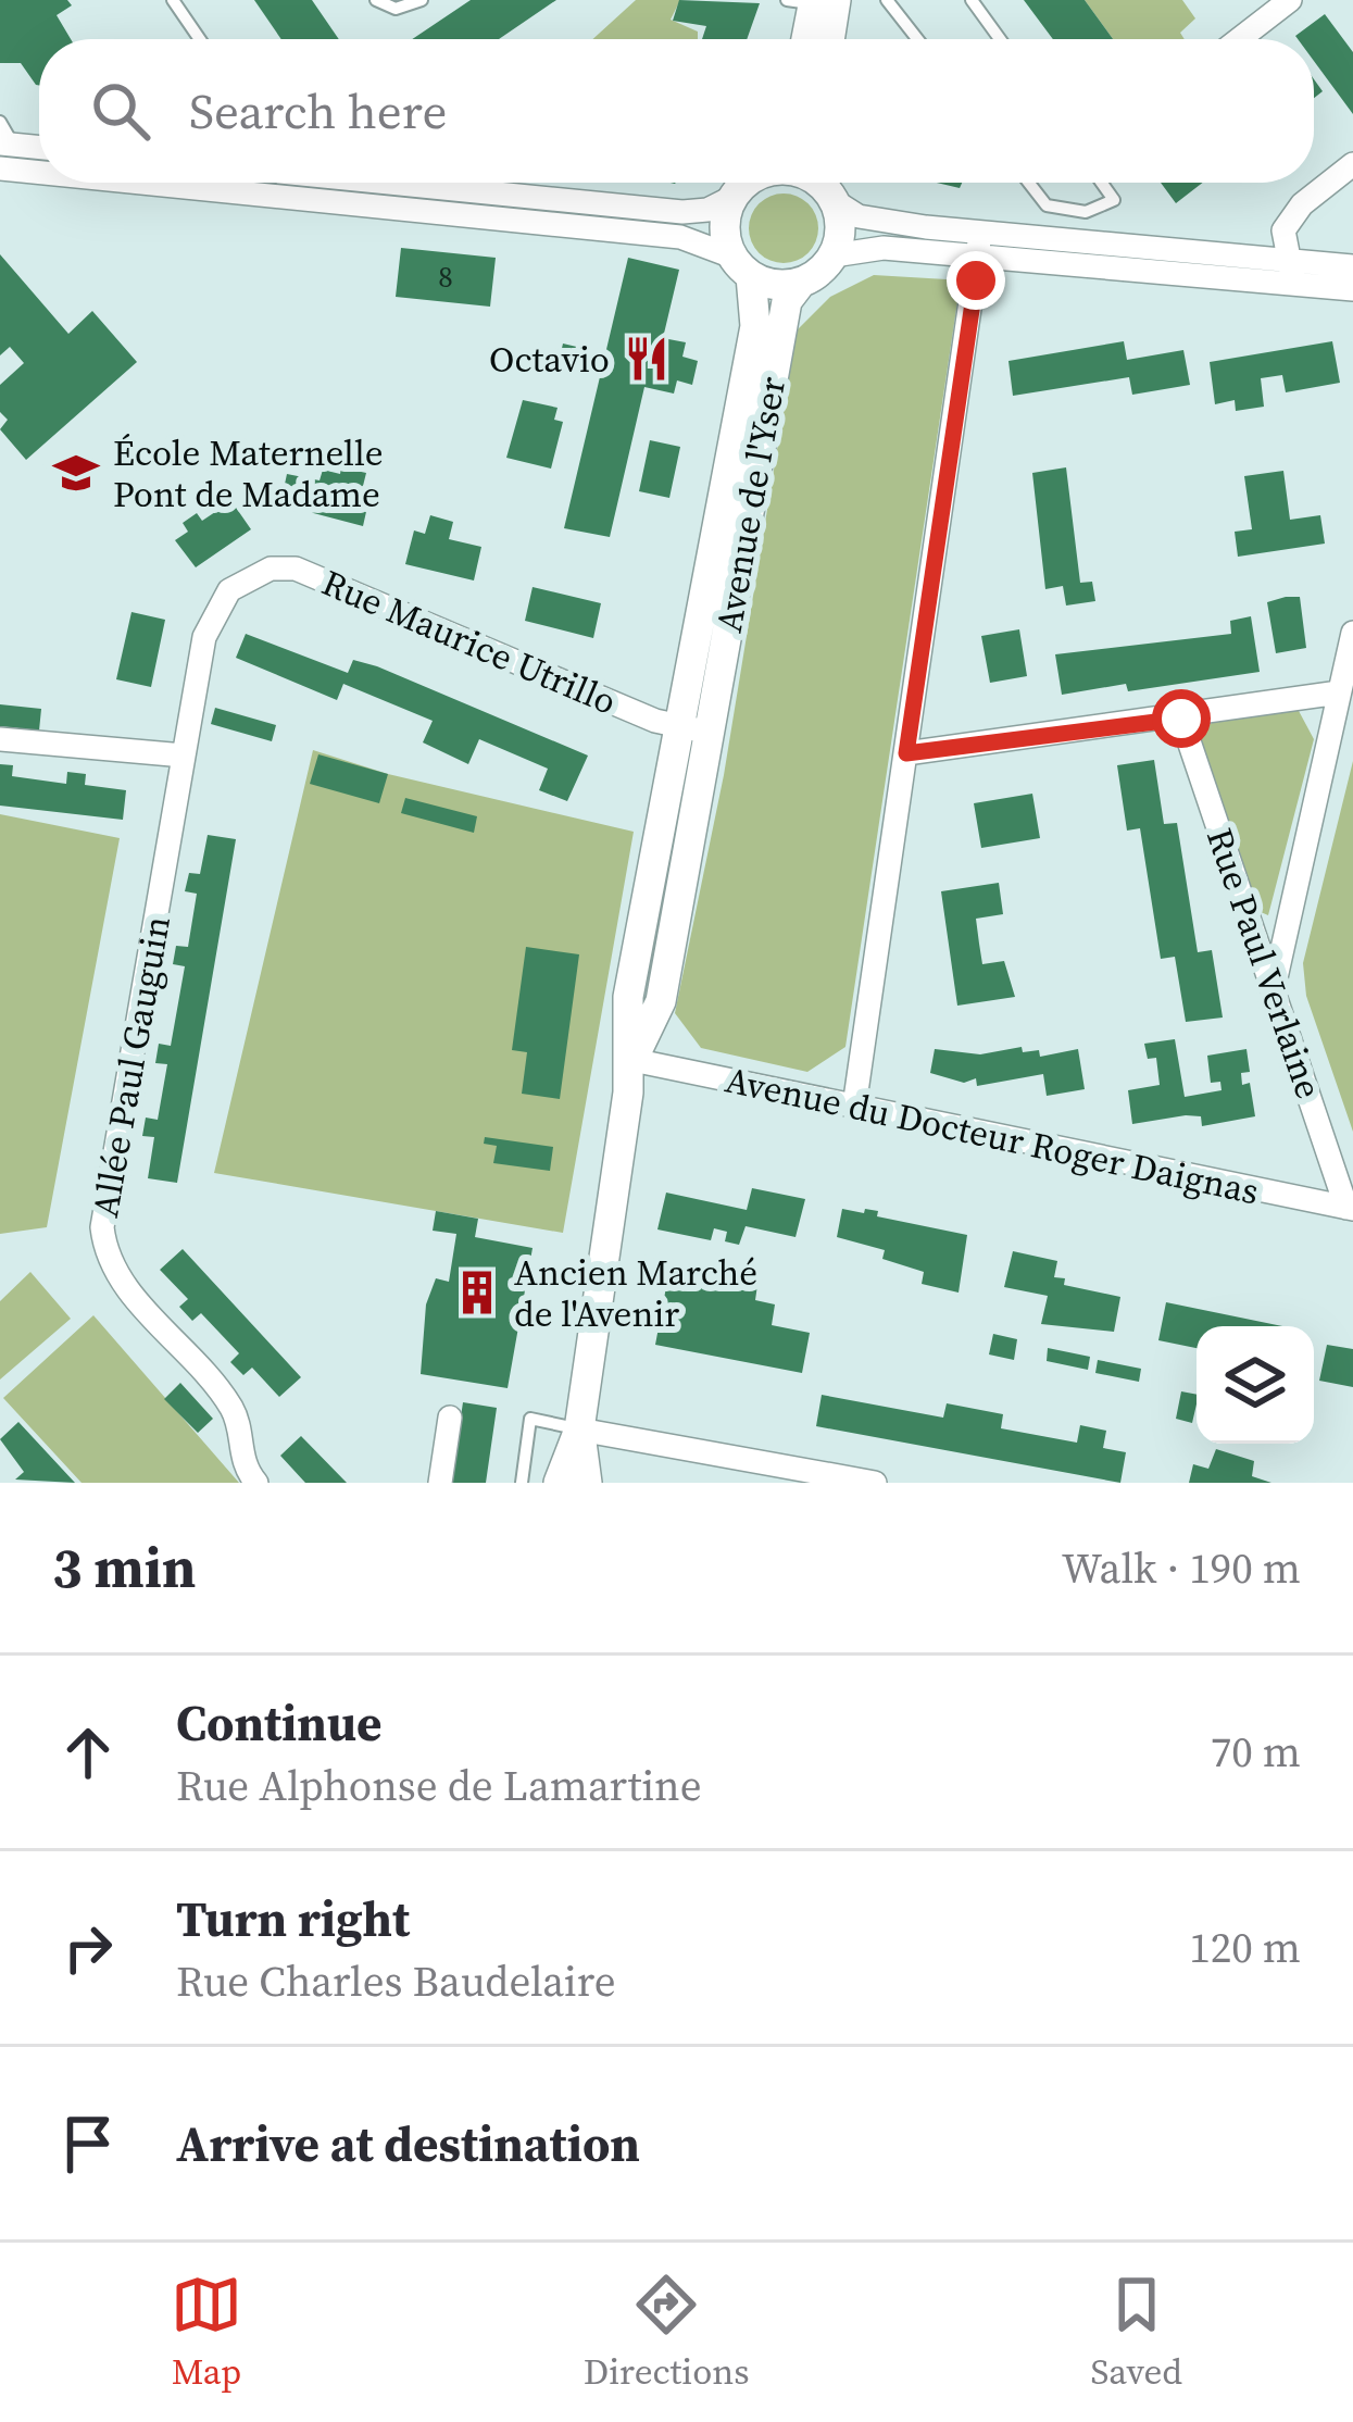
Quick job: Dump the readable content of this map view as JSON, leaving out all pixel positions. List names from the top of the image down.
{
  "streets": {
    "main road": ["Avenue de l'Yser"],
    "street": [
      "Rue Maurice Utrillo",
      "Rue Paul Verlaine",
      "Allée Paul Gauguin",
      "Avenue du Docteur Roger Daignas"
    ]
  },
  "crossings": [
    ["Avenue de l'Yser", "Rue Maurice Utrillo"],
    ["Avenue de l'Yser", "Avenue du Docteur Roger Daignas"],
    ["Rue Maurice Utrillo", "Allée Paul Gauguin"],
    ["Rue Paul Verlaine", "Avenue du Docteur Roger Daignas"]
  ],
  "places": {
    "restaurant": ["Octavio"],
    "school or university": ["École Maternelle Pont de Madame"],
    "building": ["Ancien Marché de l'Avenir"]
  },
  "house_numbers": ["8"],
  "page": {
    "search": "Search here",
    "heading": ["3 min", "Walk · 190 m"],
    "list": [
      ["Continue", "Rue Alphonse de Lamartine", "70 m"],
      ["Turn right", "Rue Charles Baudelaire", "120 m"],
      "Arrive at destination"
    ],
    "nav": ["Map", "Directions", "Saved"]
  }
}
